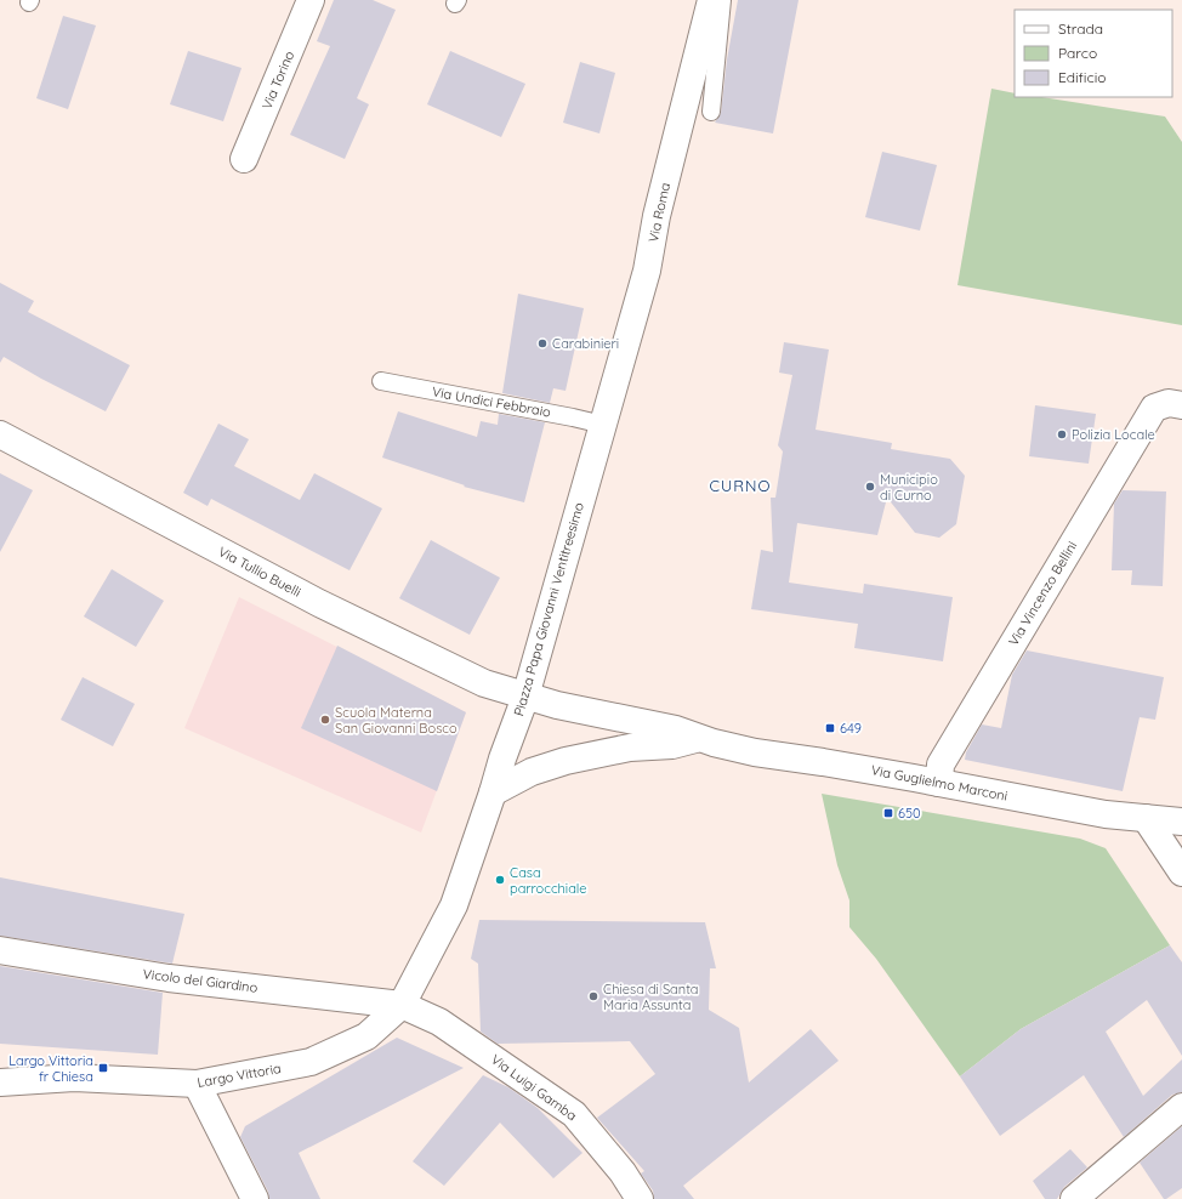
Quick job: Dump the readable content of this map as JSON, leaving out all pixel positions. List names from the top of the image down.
{
  "streets": {
    "street": [
      "Via Torino",
      "Via Roma",
      "Via Tullio Buelli",
      "Via Vincenzo Bellini",
      "Piazza Papa Giovanni Ventitreesimo",
      "Via Guglielmo Marconi",
      "Vicolo del Giardino",
      "Largo Vittoria",
      "Via Luigi Gamba"
    ],
    "lane": ["Via Undici Febbraio"]
  },
  "crossings": [
    ["Via Roma", "Via Undici Febbraio"],
    ["Via Roma", "Piazza Papa Giovanni Ventitreesimo"],
    ["Via Undici Febbraio", "Piazza Papa Giovanni Ventitreesimo"],
    ["Via Tullio Buelli", "Piazza Papa Giovanni Ventitreesimo"],
    ["Via Tullio Buelli", "Via Guglielmo Marconi"],
    ["Via Vincenzo Bellini", "Via Guglielmo Marconi"],
    ["Piazza Papa Giovanni Ventitreesimo", "Via Guglielmo Marconi"],
    ["Vicolo del Giardino", "Largo Vittoria"],
    ["Vicolo del Giardino", "Via Luigi Gamba"],
    ["Largo Vittoria", "Via Luigi Gamba"]
  ],
  "districts": ["CURNO"],
  "places": {
    "other": [
      "Carabinieri",
      "Polizia Locale",
      "Municipio di Curno",
      "Scuola Materna San Giovanni Bosco",
      "Casa parrocchiale",
      "Chiesa di Santa Maria Assunta"
    ],
    "transit": ["649", "650", "Largo Vittoria fr Chiesa"]
  },
  "legend": ["Strada", "Parco", "Edificio"]
}
